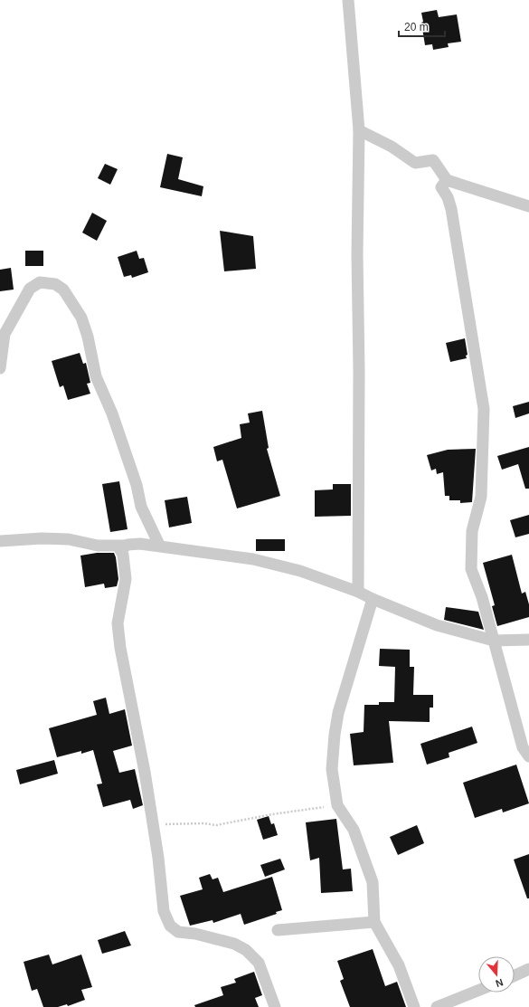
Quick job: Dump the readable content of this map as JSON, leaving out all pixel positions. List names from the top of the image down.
{
  "scale_bar": "20 m",
  "north": "bottom"
}
